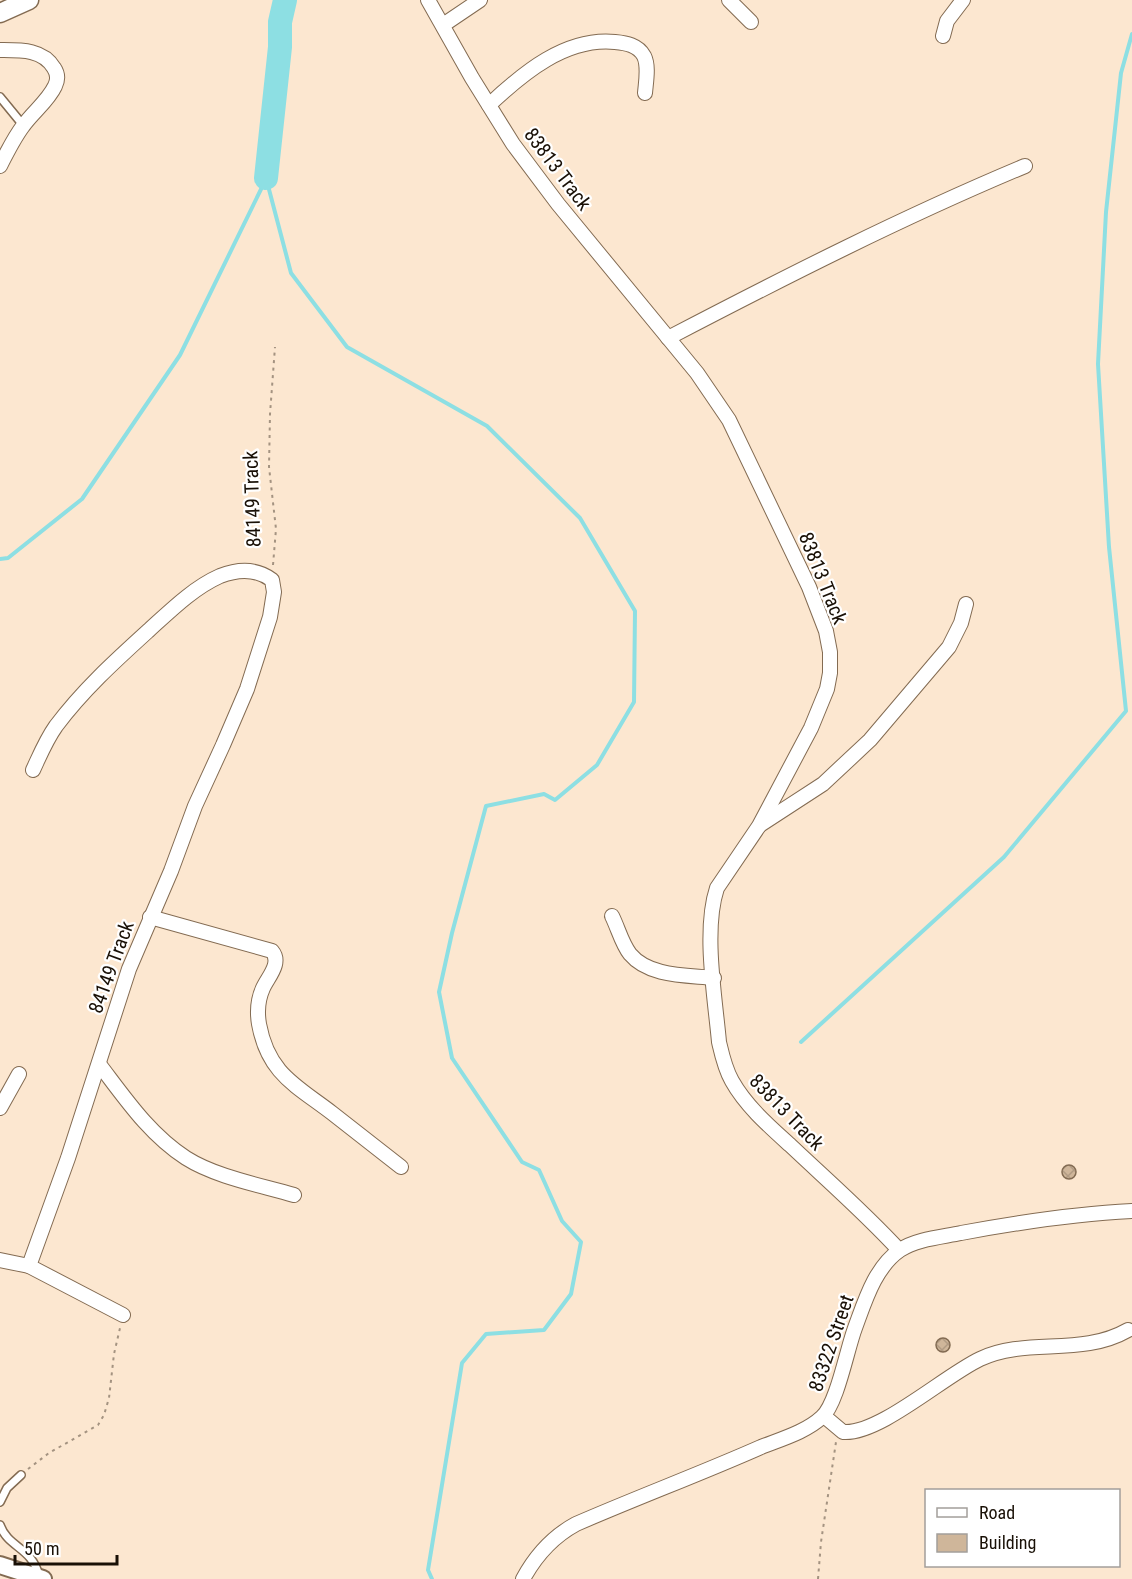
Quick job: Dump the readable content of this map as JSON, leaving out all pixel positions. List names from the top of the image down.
{
  "streets": {
    "street": ["83813 Track", "84149 Track", "83322 Street"]
  },
  "crossings": [
    ["83813 Track", "83322 Street"]
  ],
  "legend": ["Road", "Building"],
  "scale_bar": "50 m"
}
